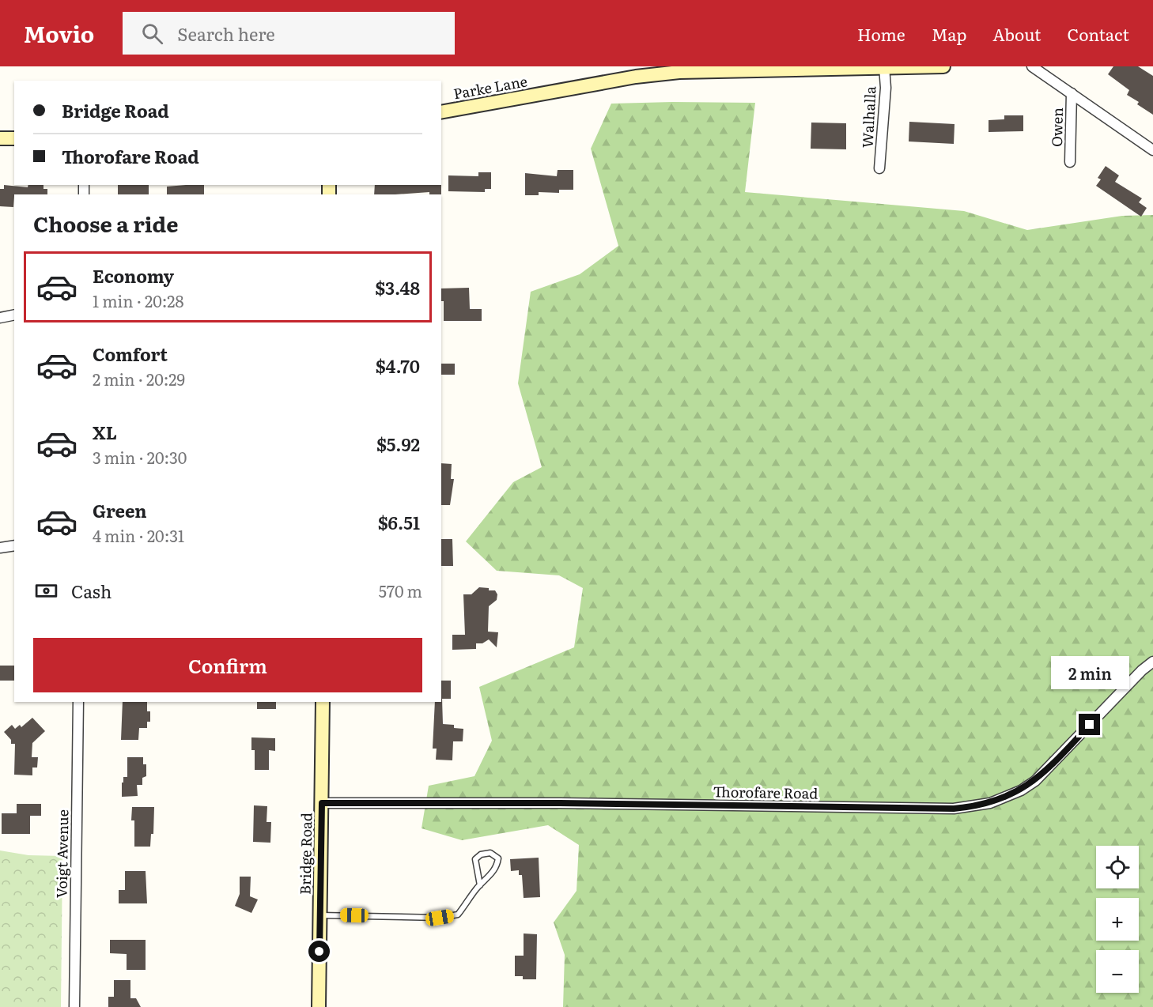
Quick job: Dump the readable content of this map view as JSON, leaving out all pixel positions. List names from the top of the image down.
{
  "streets": {
    "main road": ["Parke Lane", "Bridge Road"],
    "street": [
      "Walhalla",
      "Owen",
      "Thorofare Road",
      "Voigt Avenue"
    ]
  },
  "crossings": [
    ["Parke Lane", "Walhalla"],
    ["Thorofare Road", "Bridge Road"]
  ],
  "page": {
    "header": "Movio",
    "search": "Search here",
    "nav": [
      "Home",
      "Map",
      "About",
      "Contact"
    ],
    "banner": ["Bridge Road", "Thorofare Road"],
    "heading": "Choose a ride",
    "list": [
      {
        "name": "Economy",
        "note": "1 min · 20:28",
        "value": "$3.48"
      },
      {
        "name": "Comfort",
        "note": "2 min · 20:29",
        "value": "$4.70"
      },
      {
        "name": "XL",
        "note": "3 min · 20:30",
        "value": "$5.92"
      },
      {
        "name": "Green",
        "note": "4 min · 20:31",
        "value": "$6.51"
      }
    ],
    "pay": ["Cash", "570 m"],
    "buttons": "Confirm",
    "bubble": "2 min",
    "map_buttons": ["+", "−"]
  }
}
